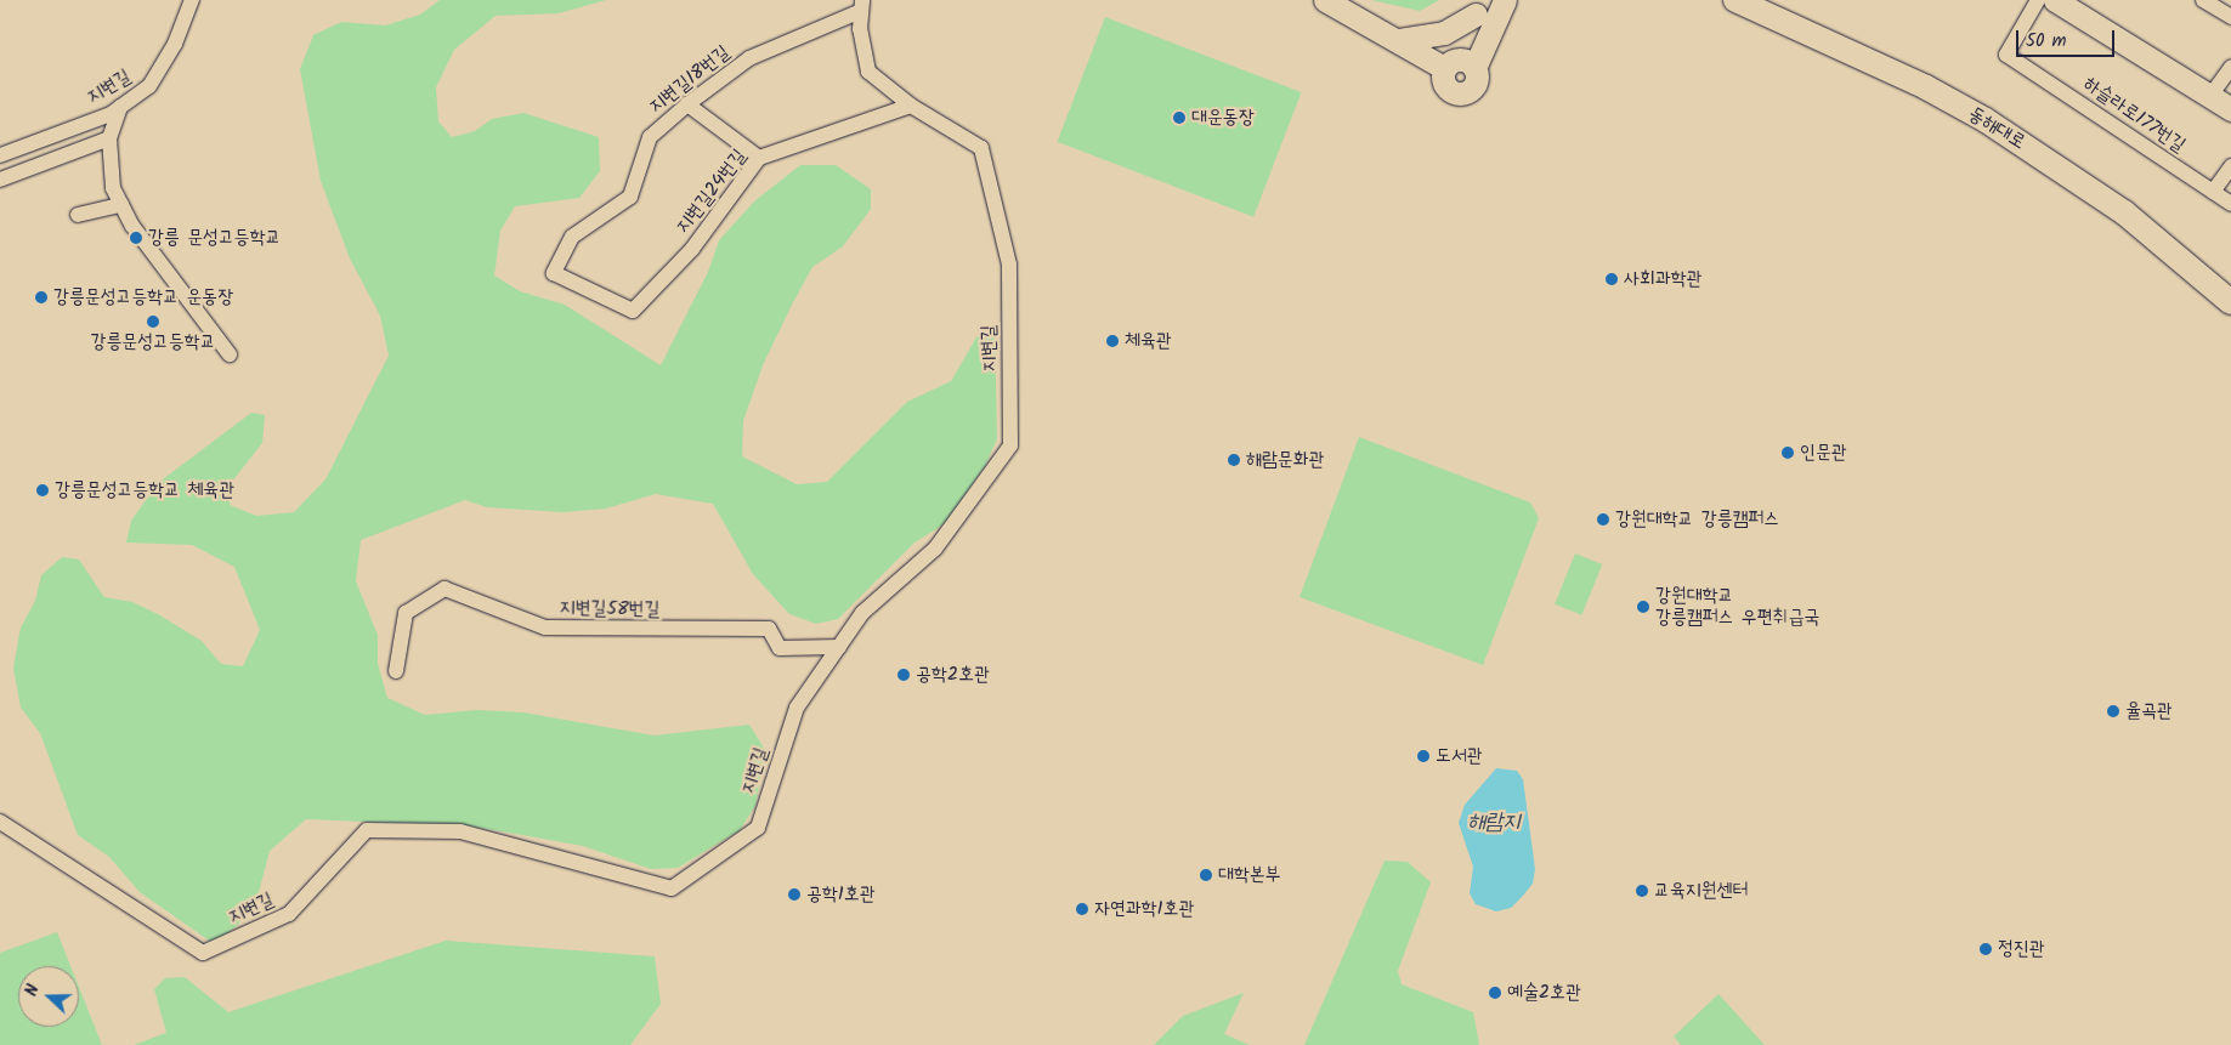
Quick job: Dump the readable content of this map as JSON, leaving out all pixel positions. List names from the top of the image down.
{
  "streets": {
    "main road": ["동해대로"],
    "street": [
      "지변길18번길",
      "지변길",
      "하슬라로177번길",
      "지변길24번길",
      "지변길58번길"
    ]
  },
  "crossings": [
    ["지변길18번길", "지변길"],
    ["지변길18번길", "지변길24번길"],
    ["지변길", "지변길24번길"],
    ["지변길", "지변길58번길"]
  ],
  "water": ["해람지"],
  "places": [
    "대운동장",
    "강릉 문성고등학교",
    "사회과학관",
    "강릉문성고등학교 운동장",
    "강릉문성고등학교",
    "체육관",
    "인문관",
    "해람문화관",
    "강릉문성고등학교 체육관",
    "강원대학교 강릉캠퍼스",
    "강원대학교 강릉캠퍼스 우편취급국",
    "공학2호관",
    "율곡관",
    "도서관",
    "대학본부",
    "교육지원센터",
    "공학1호관",
    "자연과학1호관",
    "정진관",
    "예술2호관"
  ],
  "scale_bar": "50 m",
  "north": "left"
}
